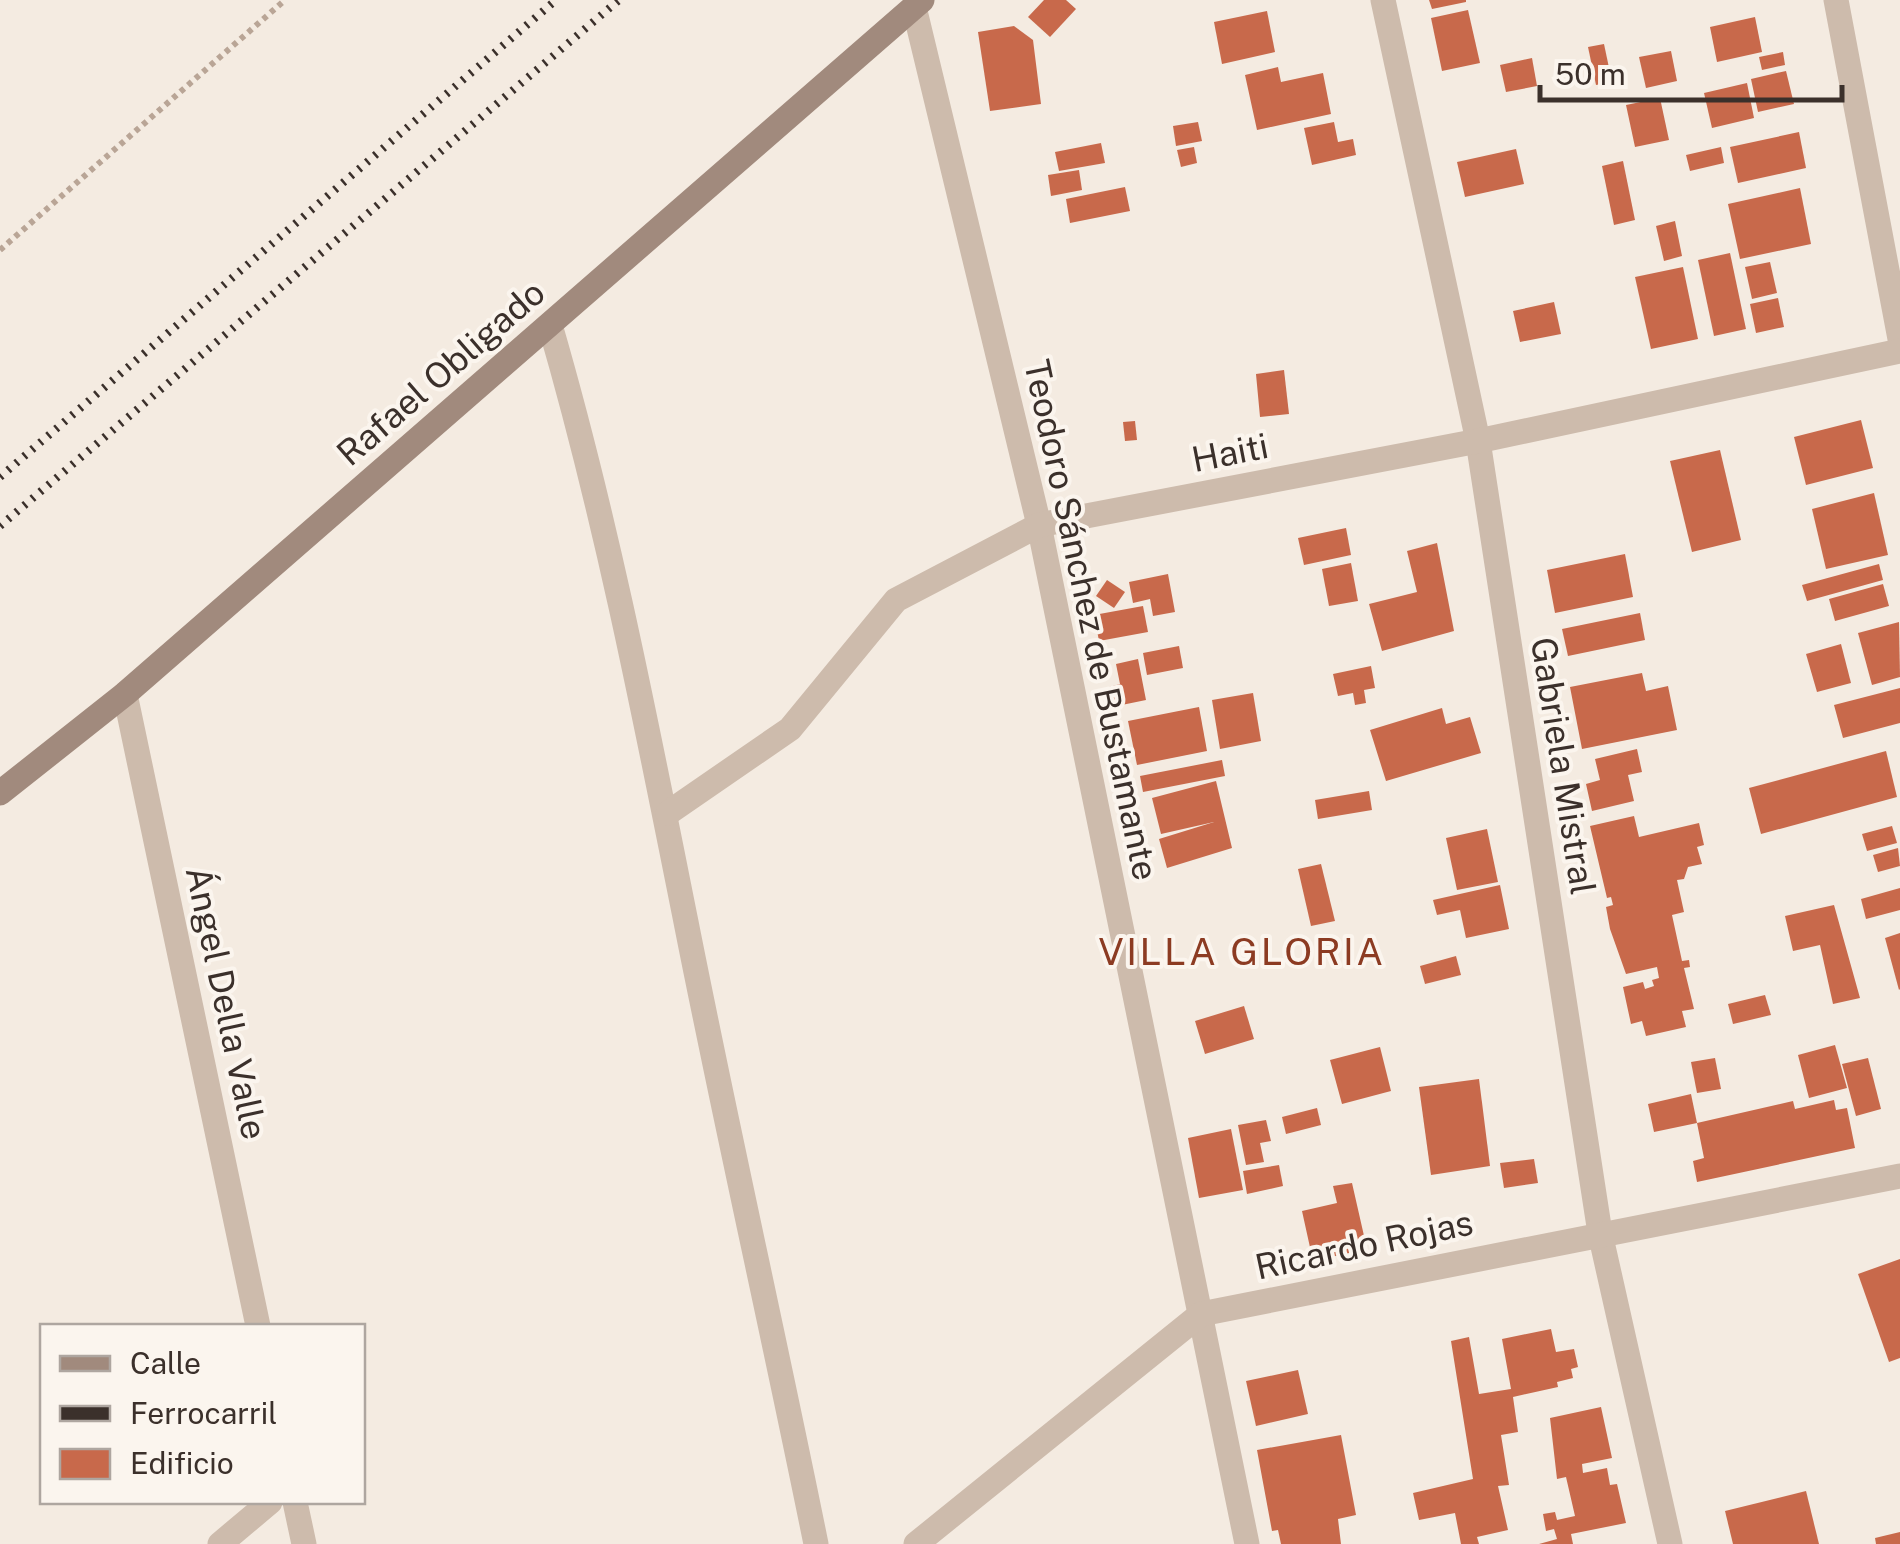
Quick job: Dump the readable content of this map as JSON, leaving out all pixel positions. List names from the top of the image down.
{
  "streets": {
    "street": [
      "Rafael Obligado",
      "Haiti",
      "Teodoro Sánchez de Bustamante",
      "Gabriela Mistral",
      "Ángel Della Valle",
      "Ricardo Rojas"
    ]
  },
  "crossings": [
    ["Rafael Obligado", "Teodoro Sánchez de Bustamante"],
    ["Rafael Obligado", "Ángel Della Valle"],
    ["Haiti", "Teodoro Sánchez de Bustamante"],
    ["Haiti", "Gabriela Mistral"],
    ["Teodoro Sánchez de Bustamante", "Ricardo Rojas"],
    ["Gabriela Mistral", "Ricardo Rojas"]
  ],
  "districts": ["VILLA GLORIA"],
  "legend": ["Calle", "Ferrocarril", "Edificio"],
  "scale_bar": "50 m"
}
